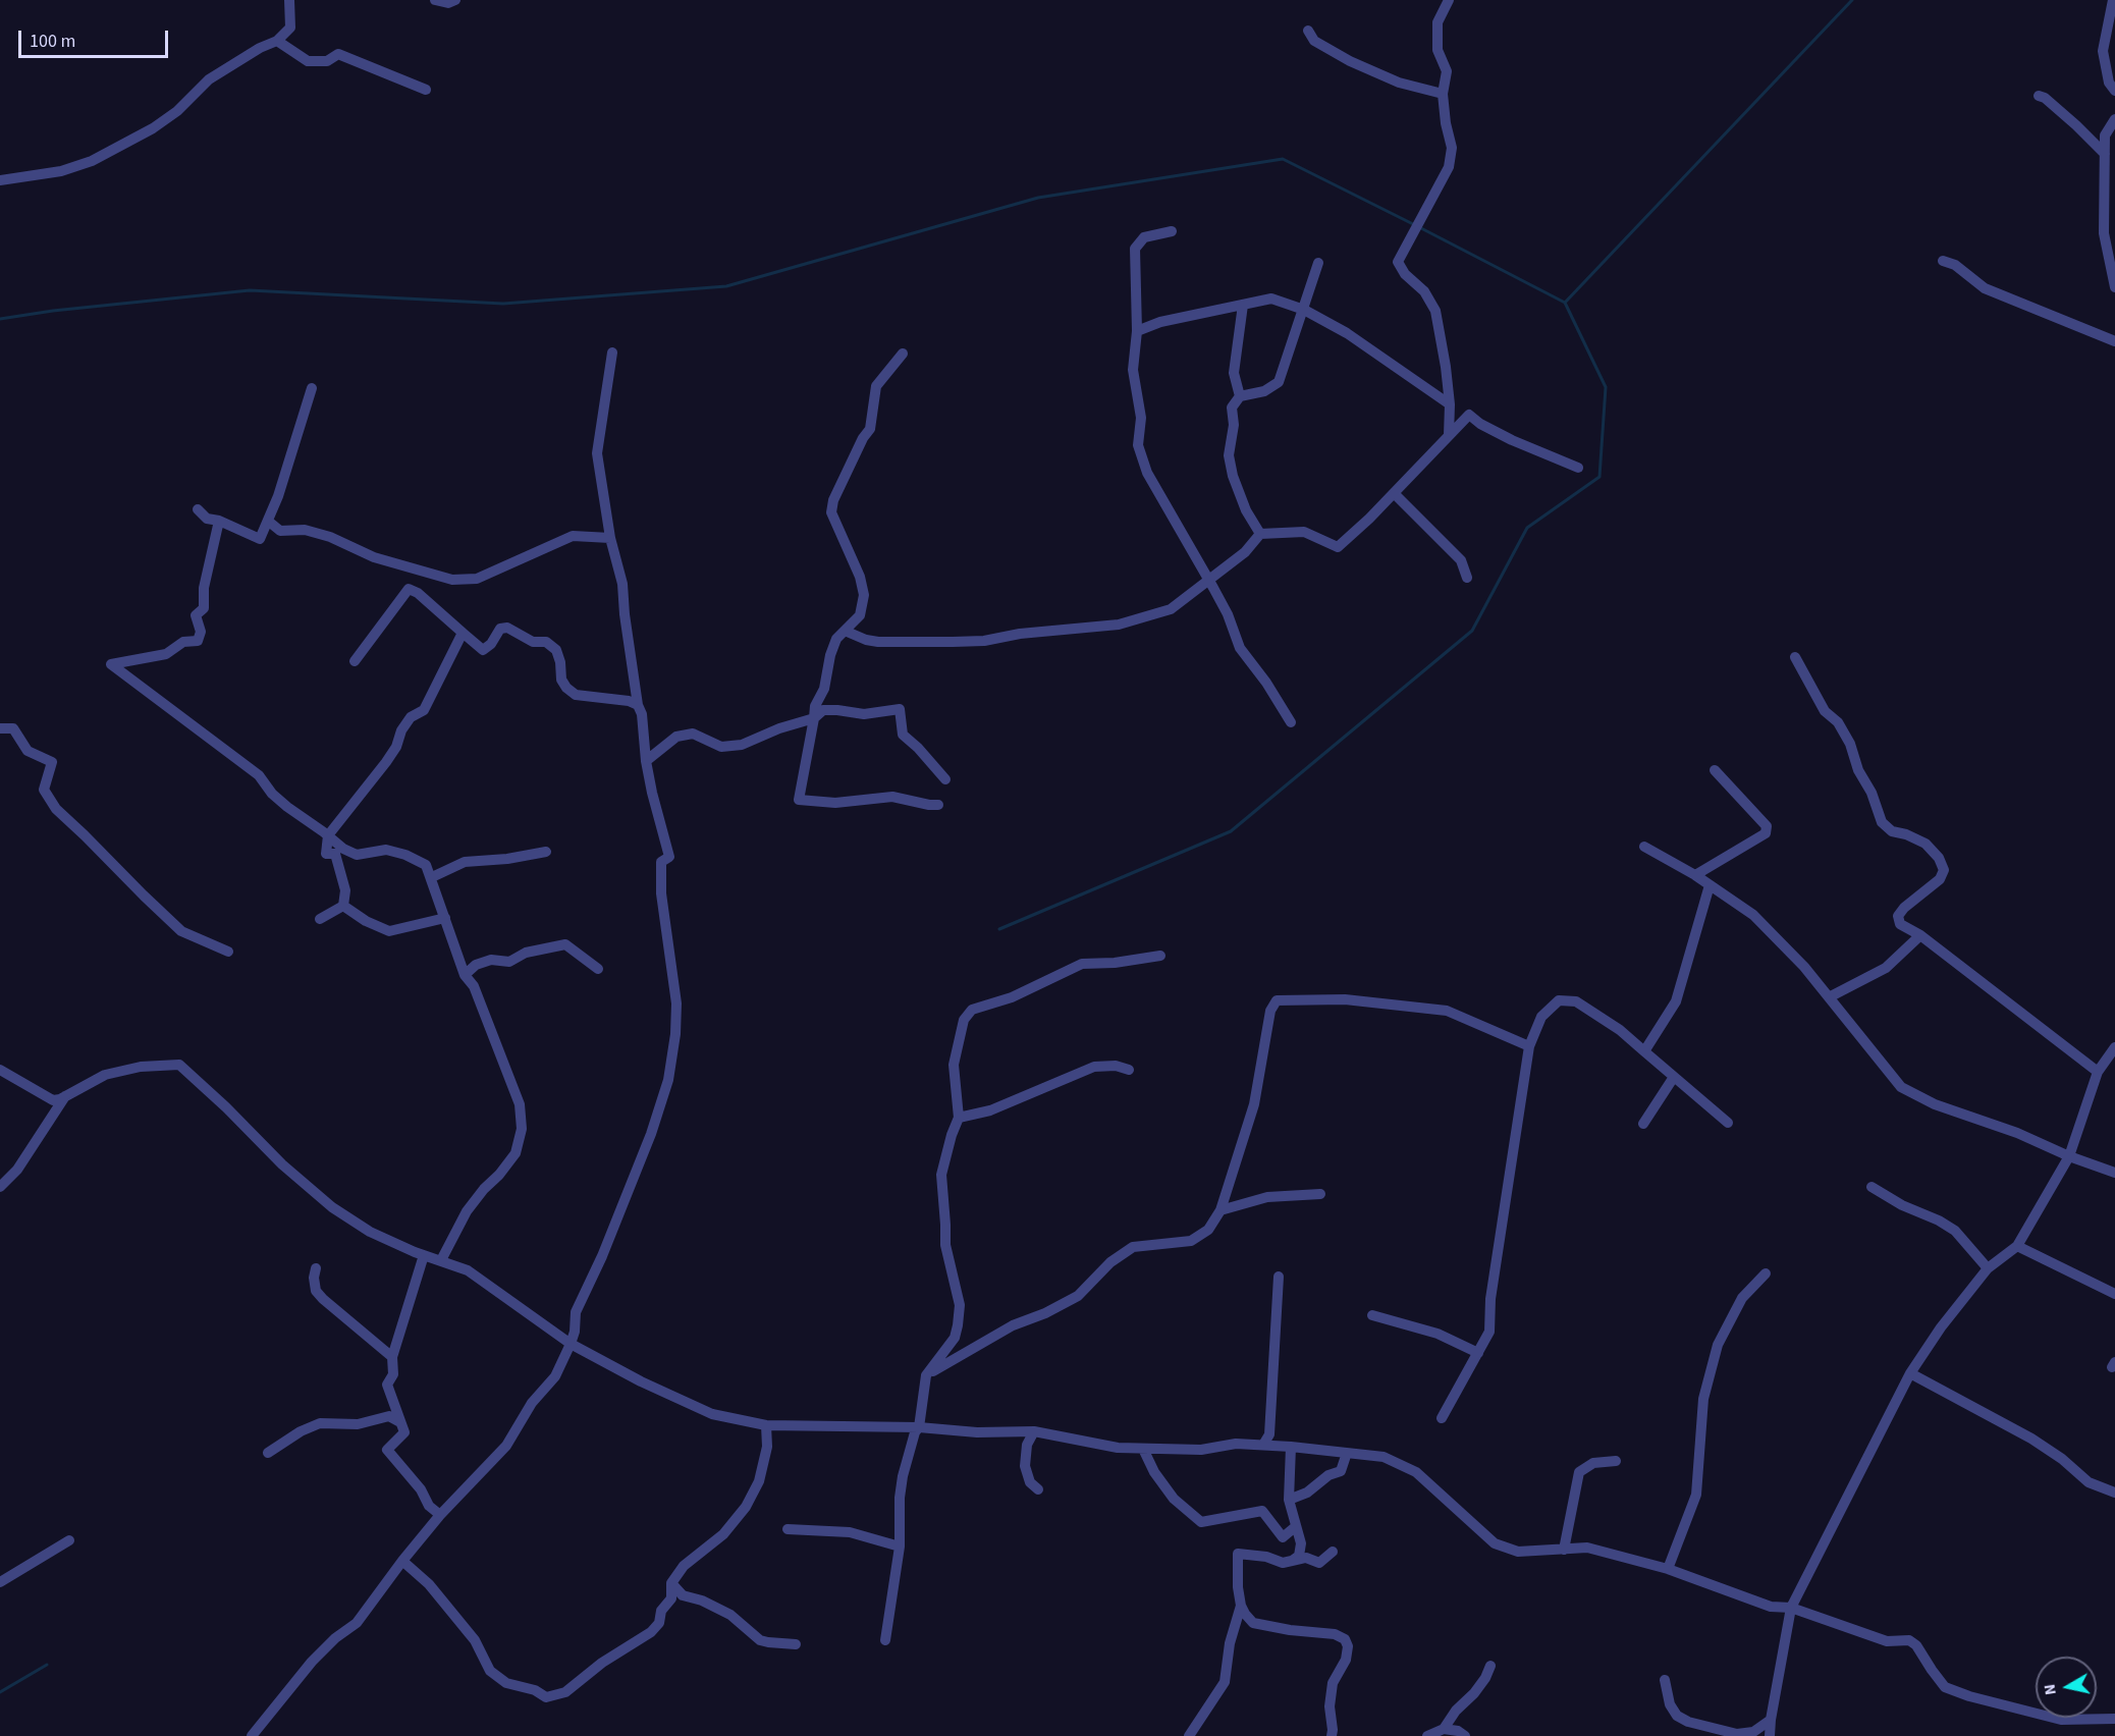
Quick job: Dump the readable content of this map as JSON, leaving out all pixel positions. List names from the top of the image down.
{
  "scale_bar": "100 m",
  "north": "left"
}
